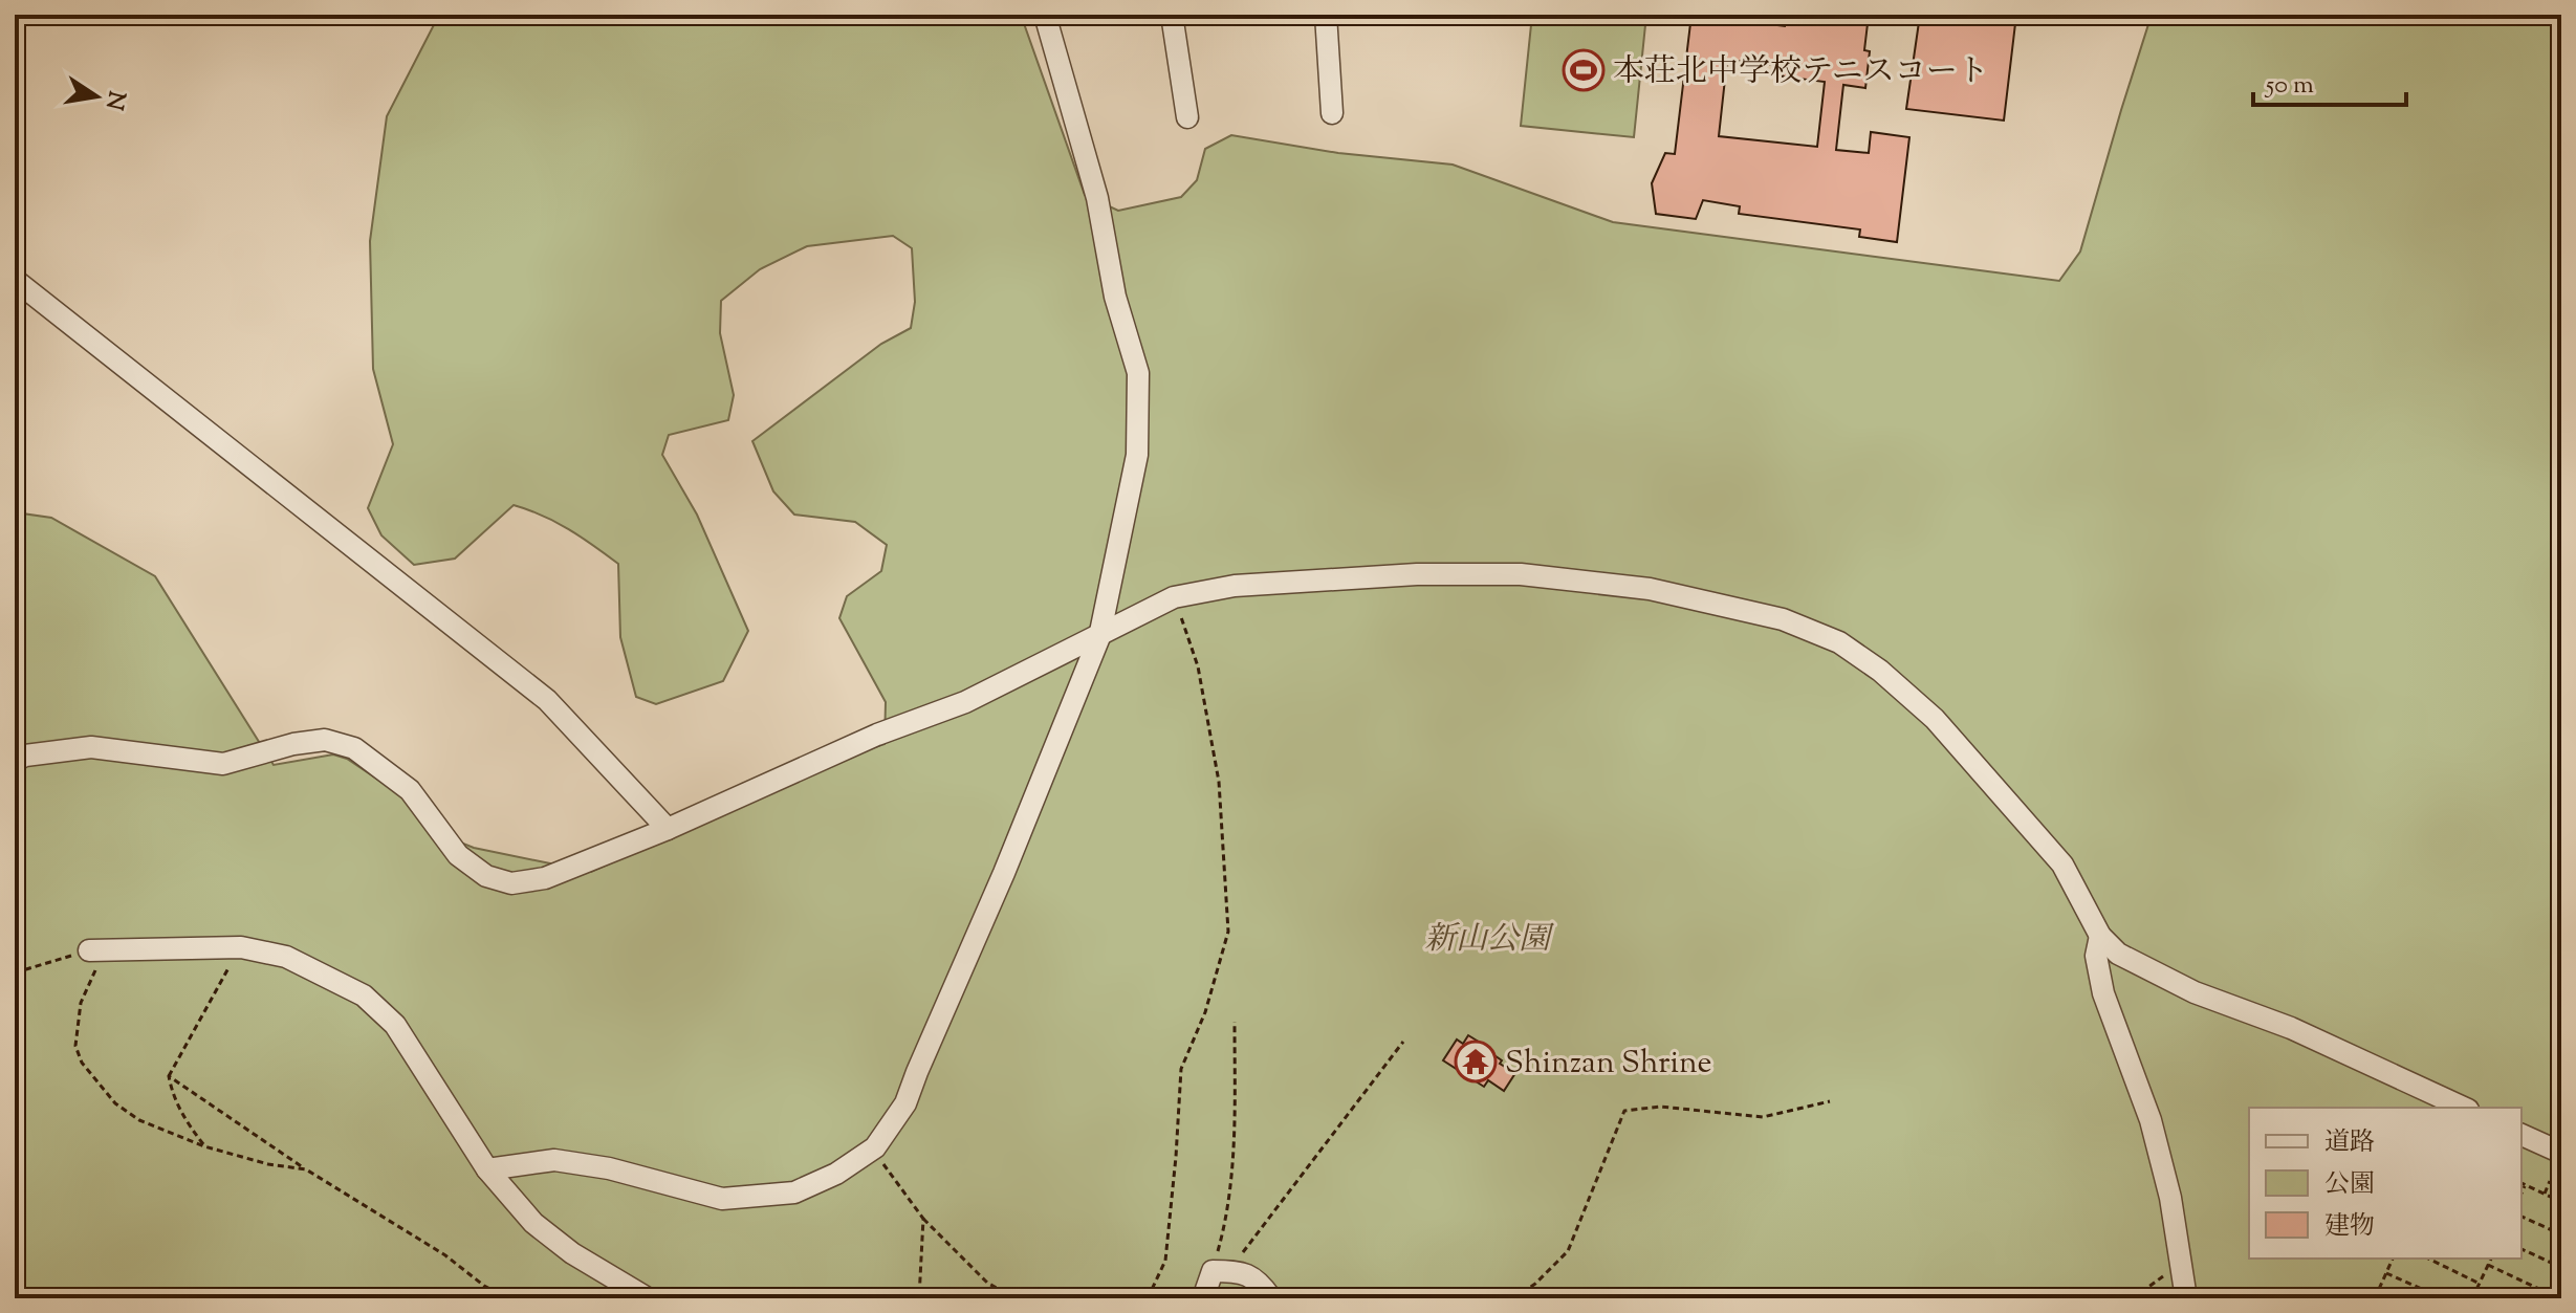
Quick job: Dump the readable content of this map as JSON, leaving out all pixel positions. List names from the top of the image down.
{
  "parks": ["新山公園"],
  "places": {
    "sports": ["本荘北中学校テニスコート"],
    "temple": ["Shinzan Shrine"]
  },
  "legend": ["道路", "公園", "建物"],
  "scale_bar": "50 m",
  "north": "right"
}
